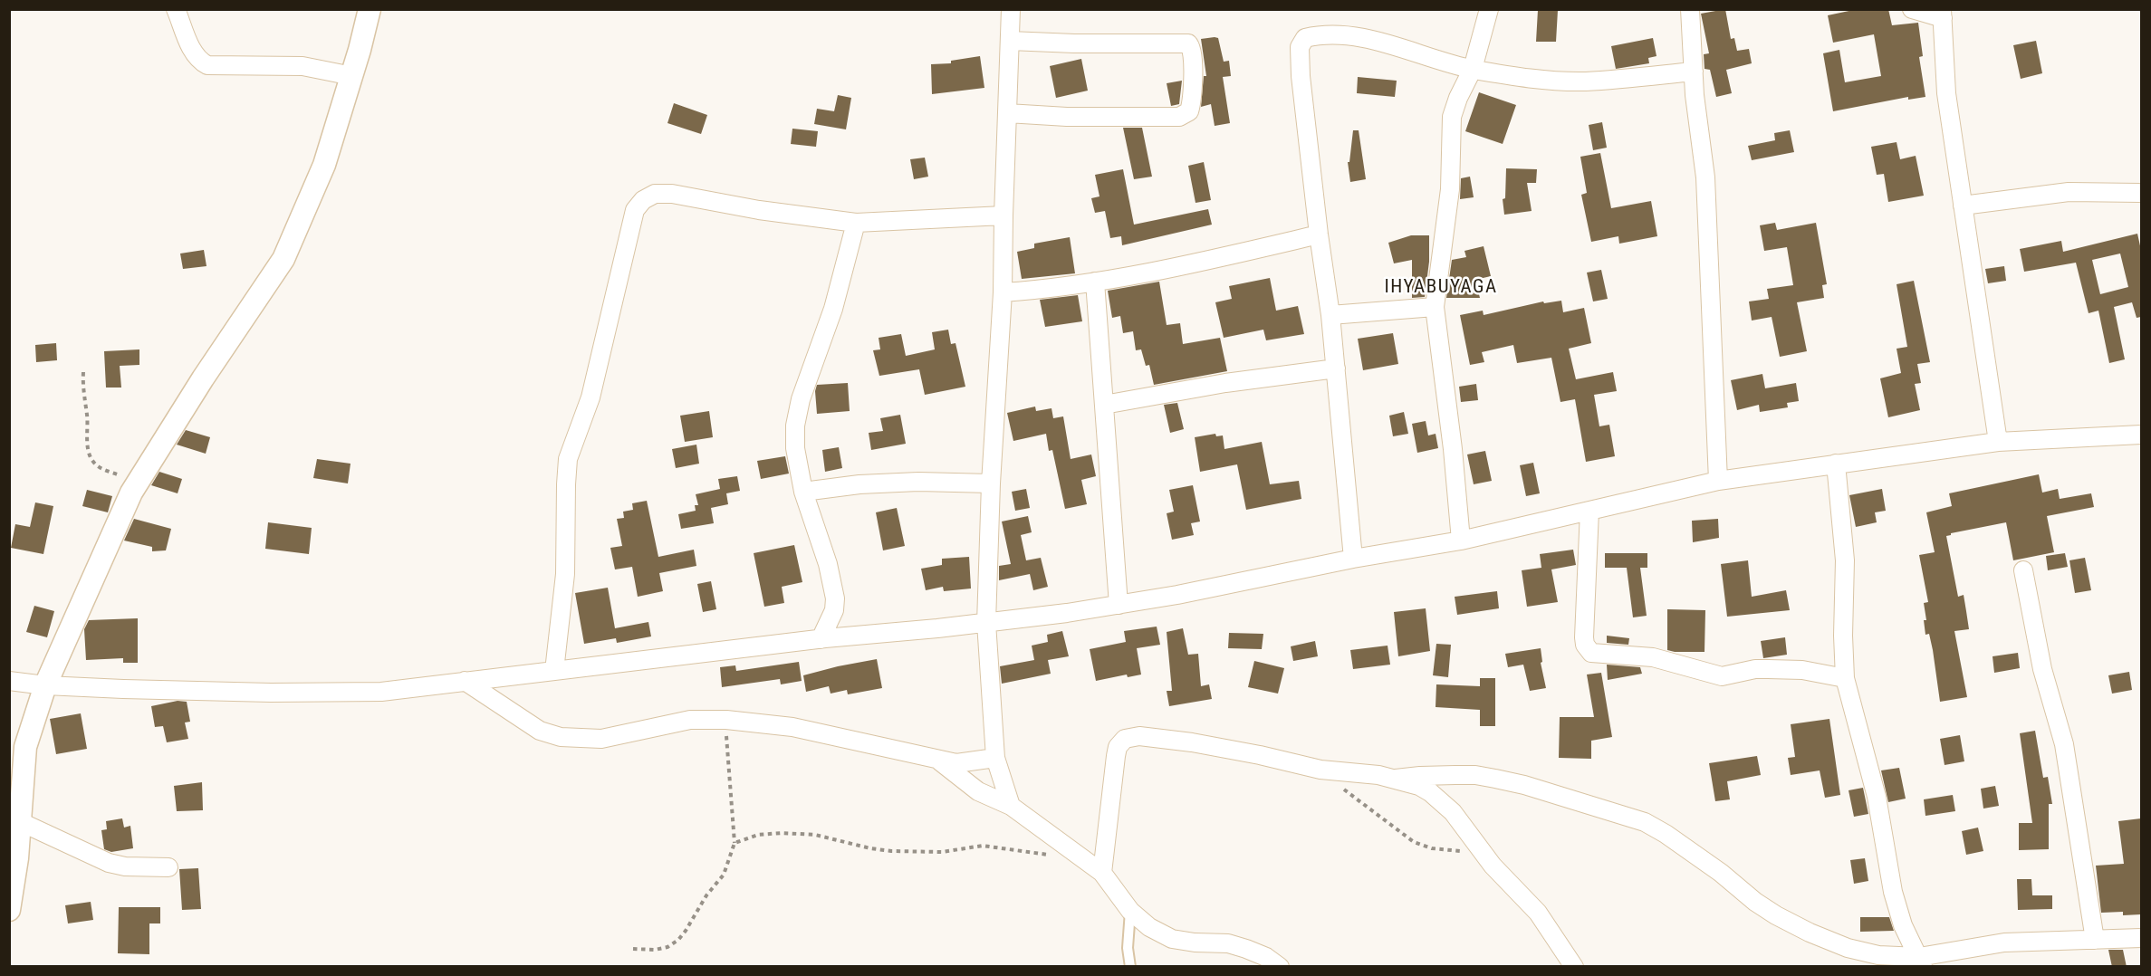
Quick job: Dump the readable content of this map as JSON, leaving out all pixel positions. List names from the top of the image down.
{
  "districts": ["IHYABUYAGA"]
}
